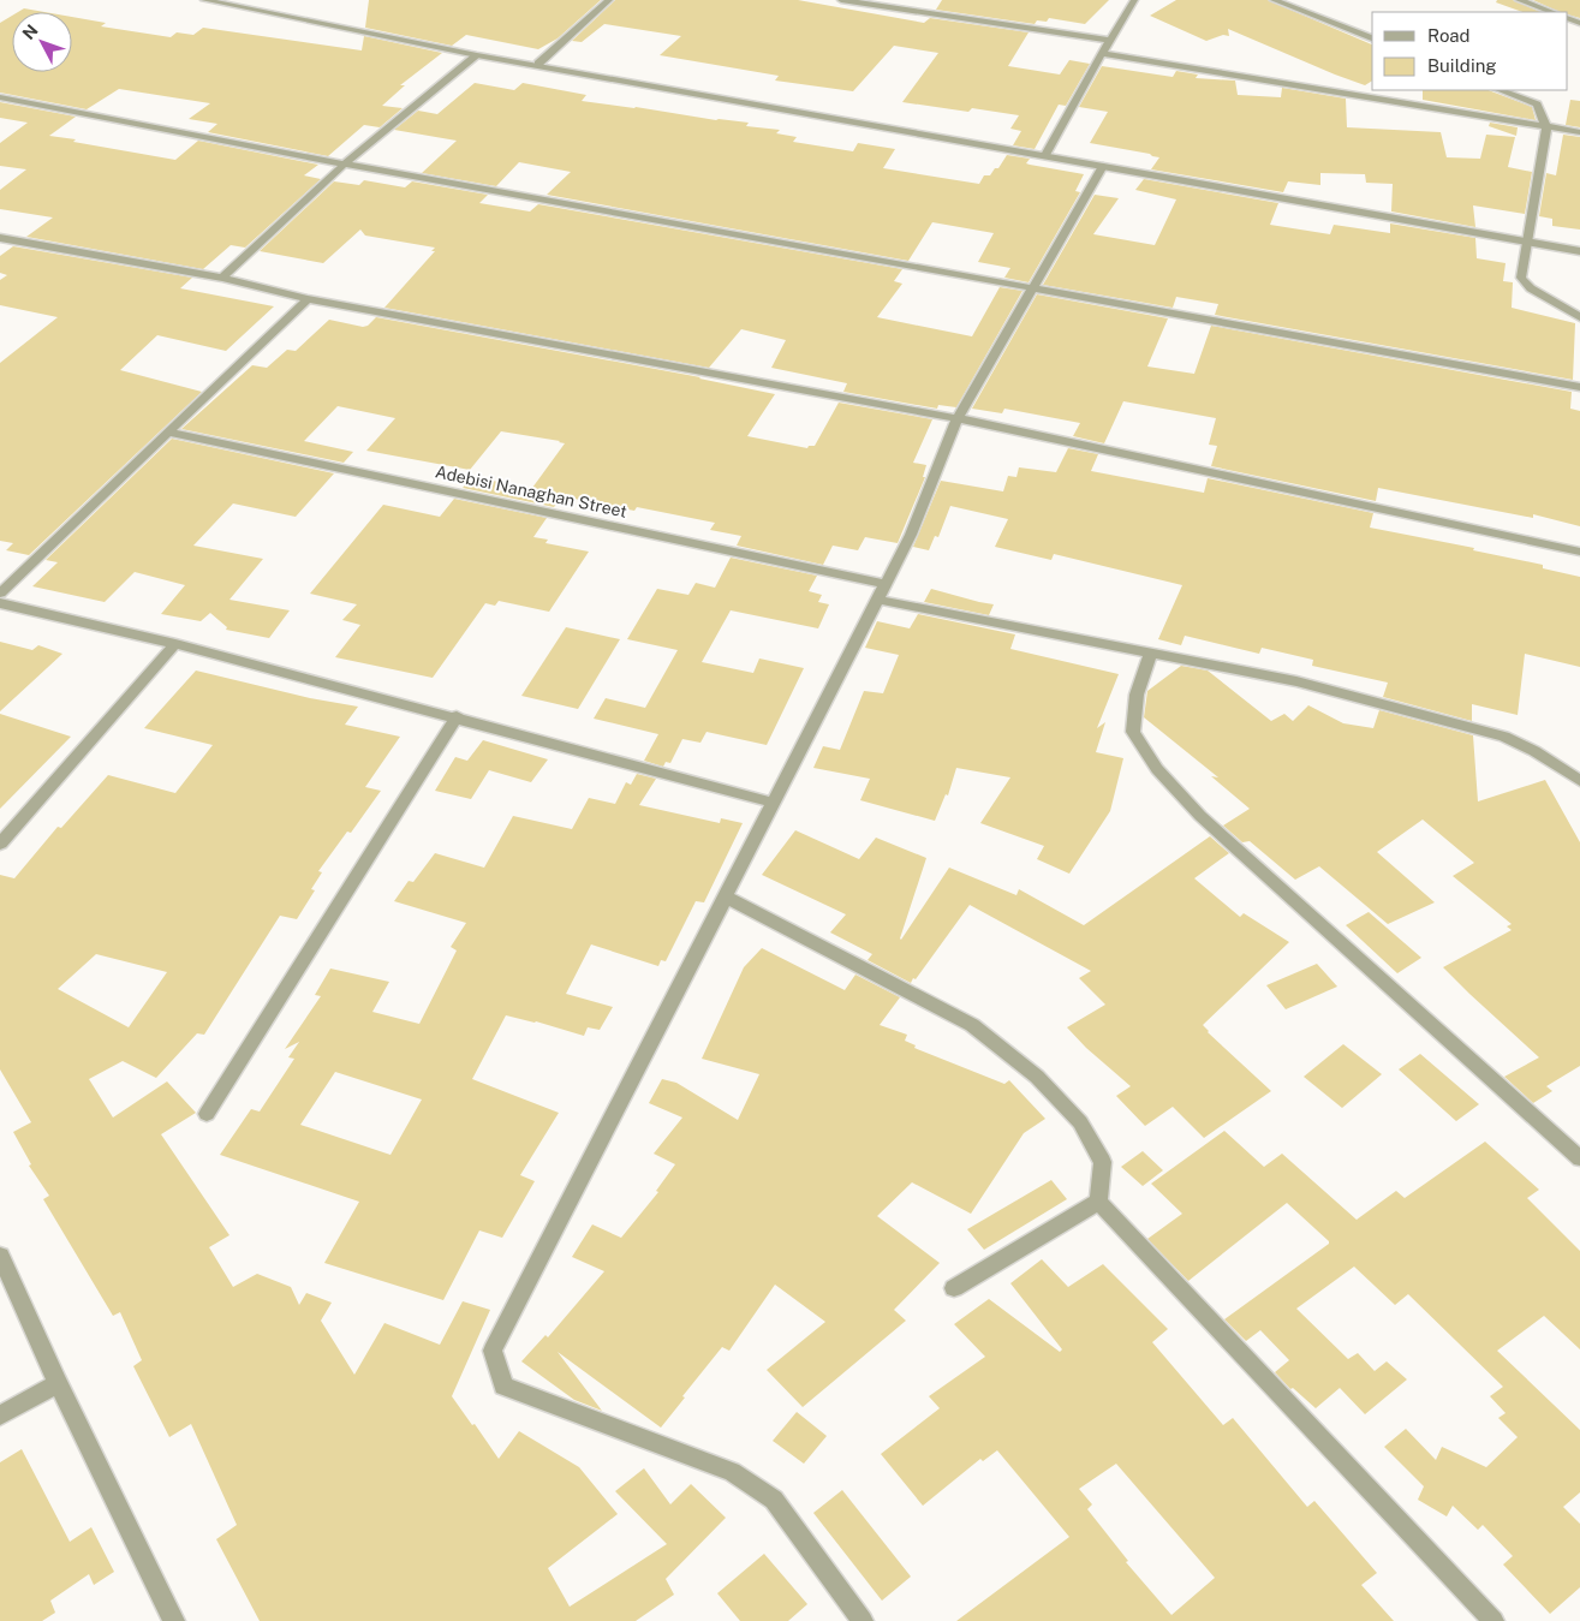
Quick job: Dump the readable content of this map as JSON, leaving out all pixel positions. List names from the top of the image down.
{
  "streets": {
    "street": ["Adebisi Nanaghan Street"]
  },
  "legend": ["Road", "Building"],
  "north": "top left"
}
